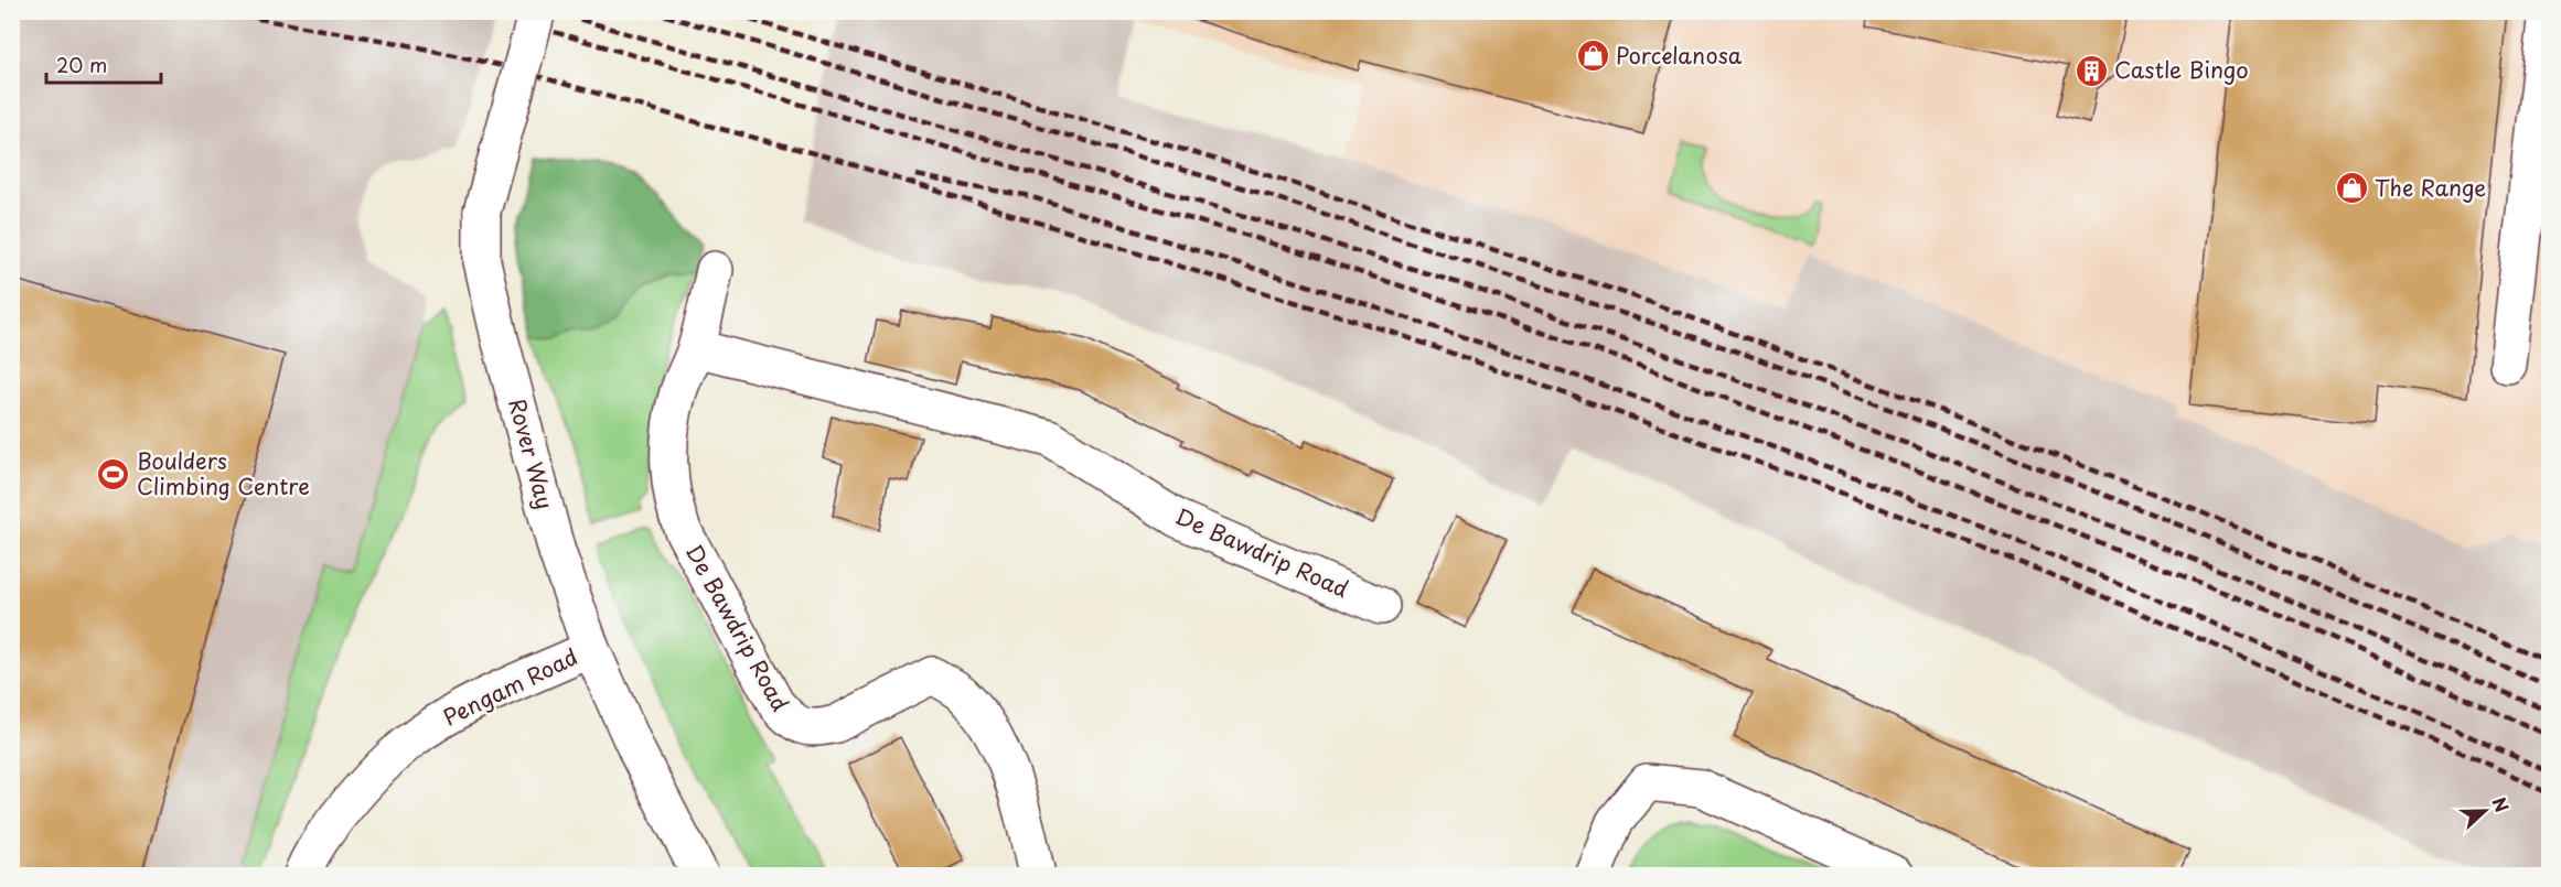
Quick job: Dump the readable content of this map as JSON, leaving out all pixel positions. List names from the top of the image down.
{
  "streets": {
    "street": ["Rover Way", "De Bawdrip Road", "Pengam Road"]
  },
  "crossings": [
    ["Rover Way", "Pengam Road"]
  ],
  "places": {
    "shop": ["Porcelanosa", "The Range"],
    "building": ["Castle Bingo"],
    "sports": ["Boulders Climbing Centre"]
  },
  "scale_bar": "20 m",
  "north": "right"
}
